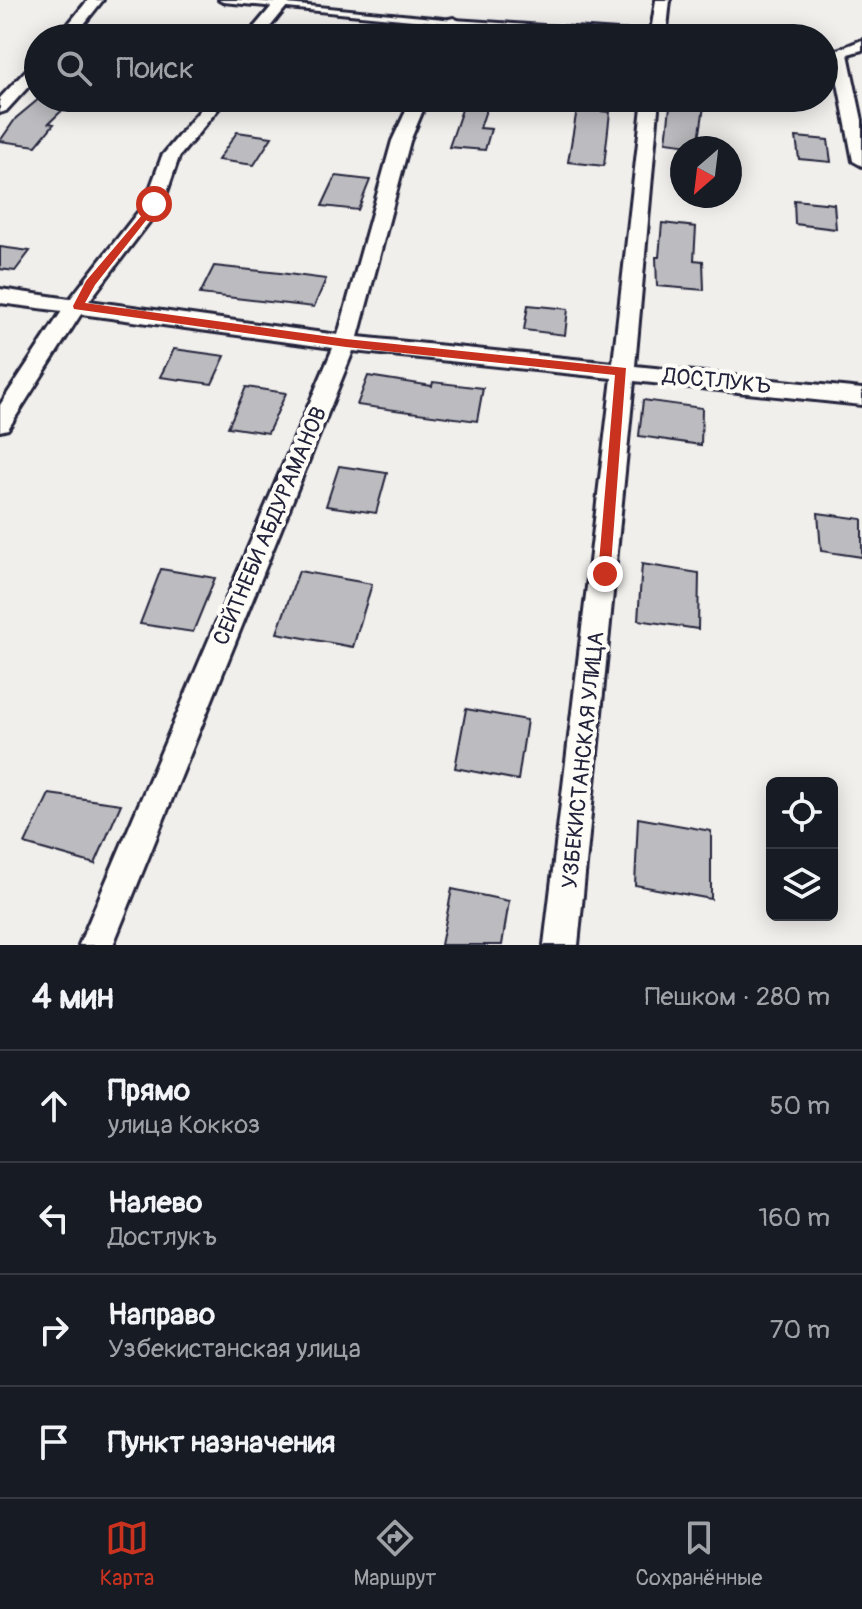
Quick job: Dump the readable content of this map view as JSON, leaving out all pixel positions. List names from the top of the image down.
{
  "streets": {
    "street": ["ДОСТЛУКЪ", "СЕЙТНЕБИ АБДУРАМАНОВ", "УЗБЕКИСТАНСКАЯ УЛИЦА"]
  },
  "crossings": [
    ["ДОСТЛУКЪ", "СЕЙТНЕБИ АБДУРАМАНОВ"],
    ["ДОСТЛУКЪ", "УЗБЕКИСТАНСКАЯ УЛИЦА"]
  ],
  "north": "bottom left",
  "page": {
    "search": "Поиск",
    "heading": ["4 мин", "Пешком · 280 m"],
    "list": [
      ["Прямо", "улица Коккоз", "50 m"],
      ["Налево", "Достлукъ", "160 m"],
      ["Направо", "Узбекистанская улица", "70 m"],
      "Пункт назначения"
    ],
    "nav": ["Карта", "Маршрут", "Сохранённые"]
  }
}
